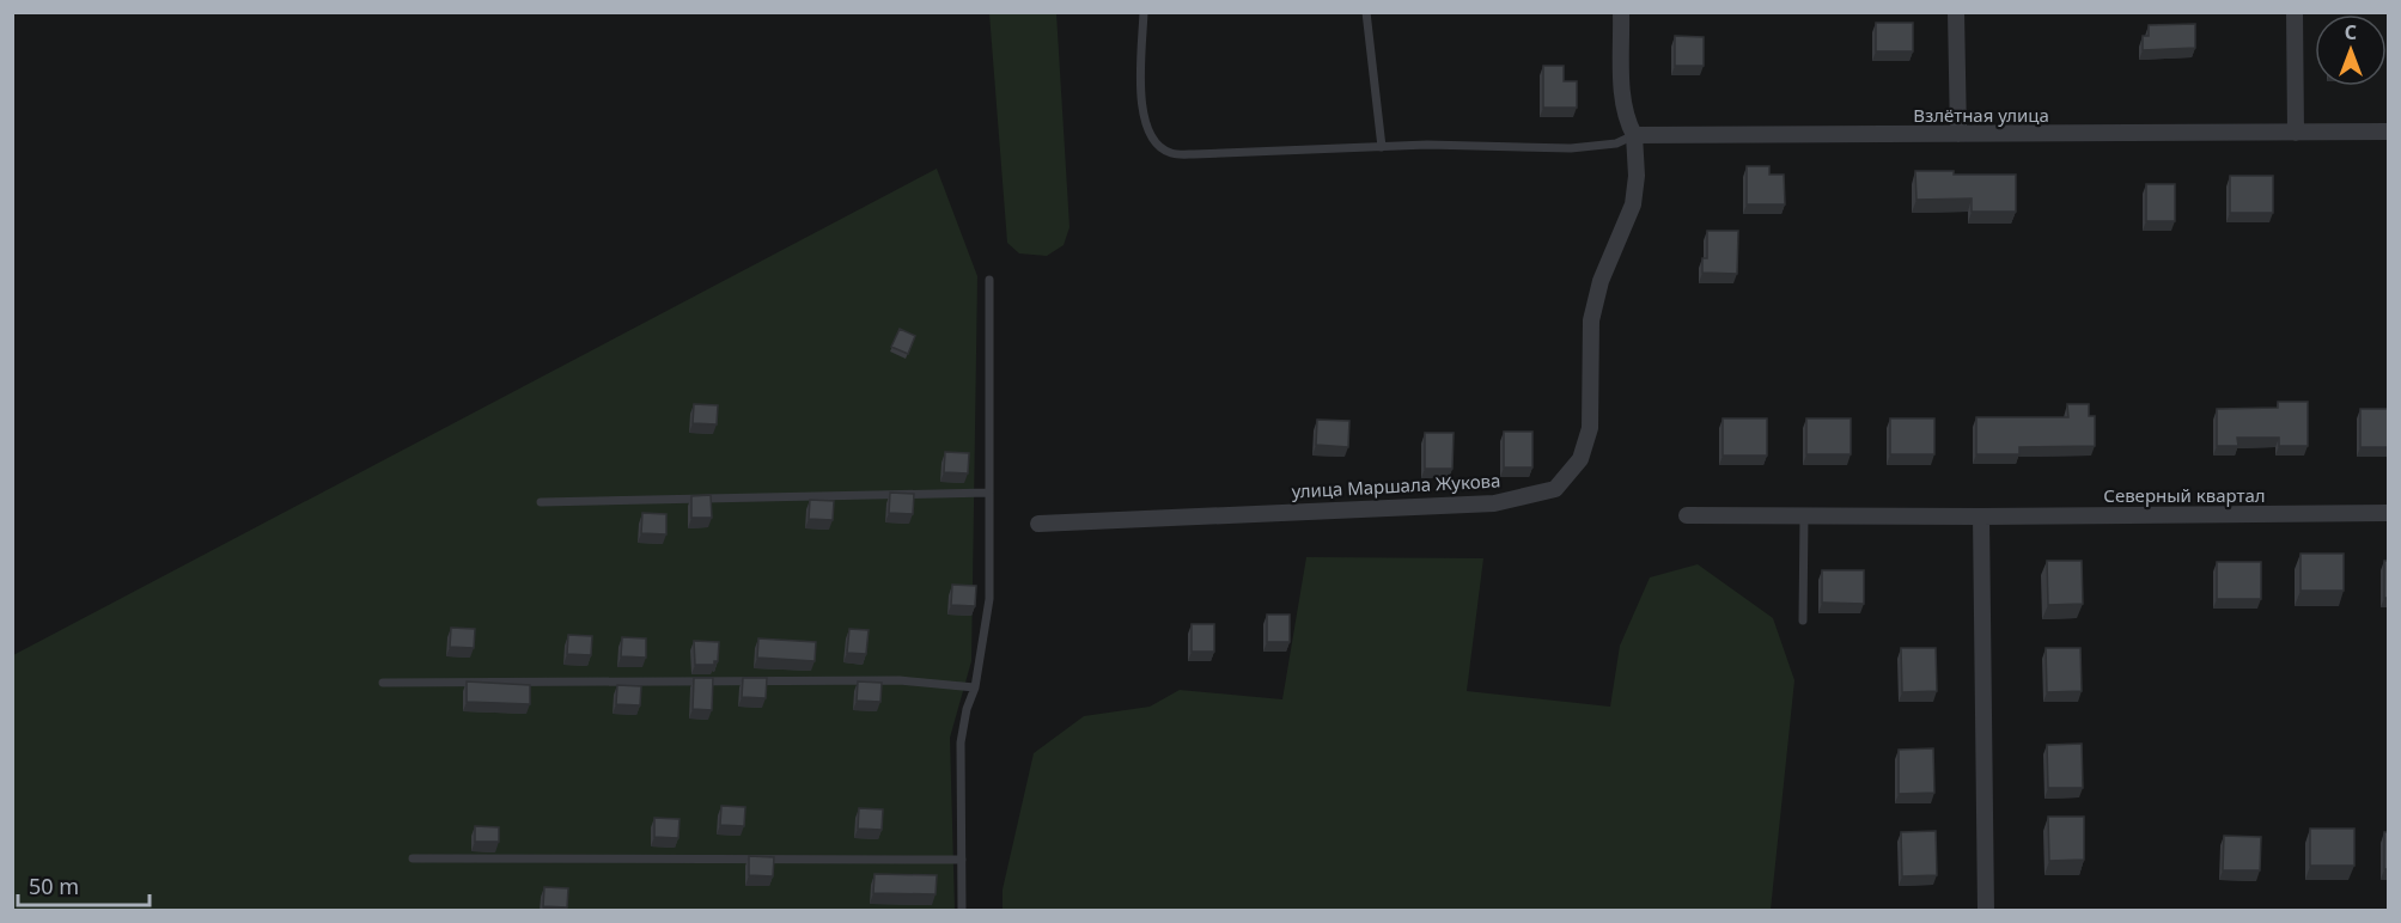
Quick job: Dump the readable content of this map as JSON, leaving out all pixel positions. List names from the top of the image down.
{
  "streets": {
    "street": ["Взлётная улица", "улица Маршала Жукова", "Северный квартал"]
  },
  "crossings": [
    ["Взлётная улица", "улица Маршала Жукова"]
  ],
  "scale_bar": "50 m",
  "north": "top"
}
